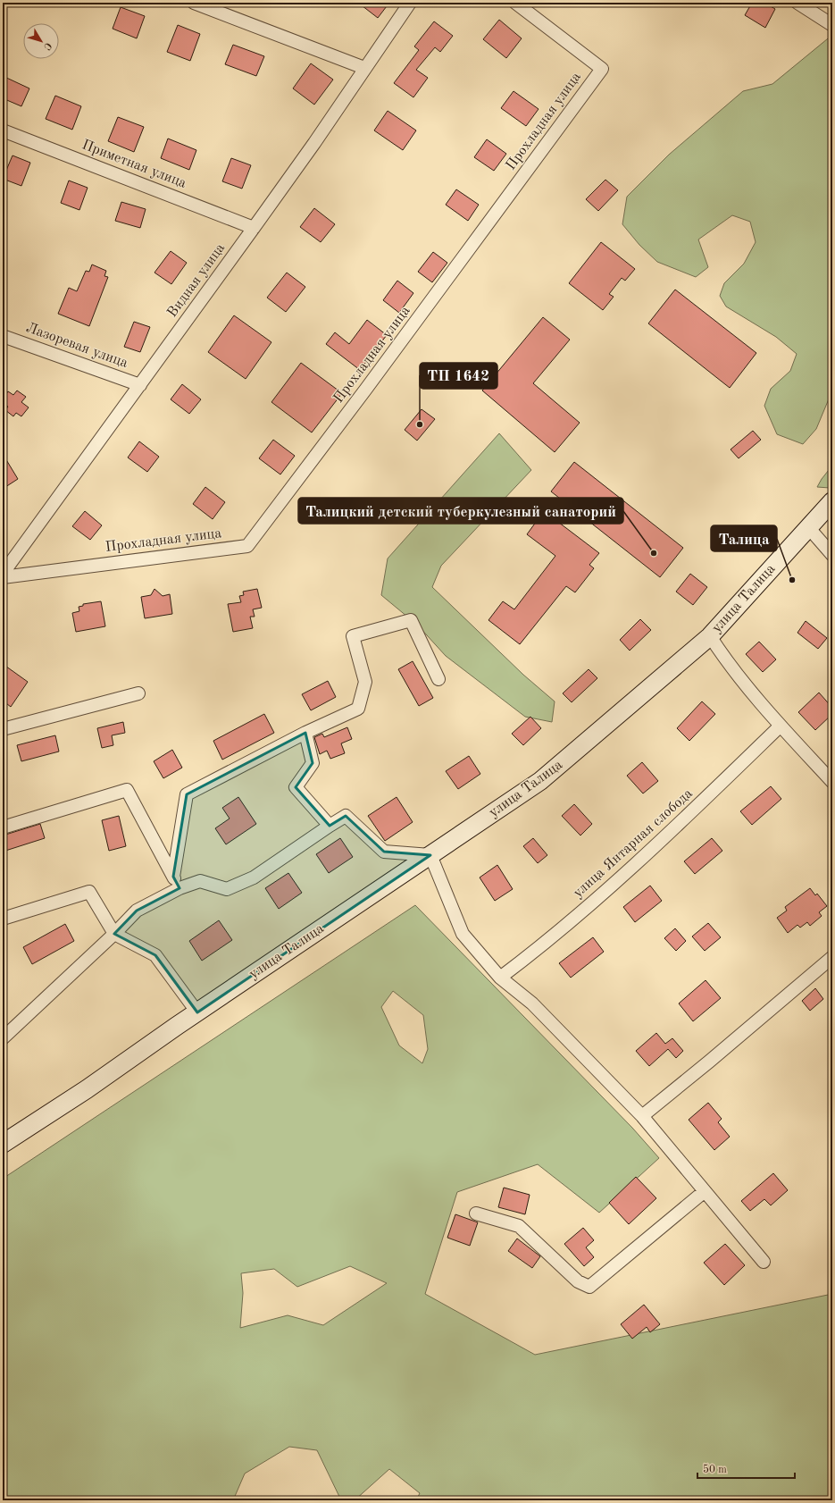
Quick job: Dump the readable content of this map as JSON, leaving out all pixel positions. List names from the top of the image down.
{
  "streets": {
    "street": [
      "Прохладная улица",
      "Приметная улица",
      "Видная улица",
      "Лазоревая улица",
      "улица Талица",
      "улица Янтарная слобода"
    ]
  },
  "crossings": [
    ["Приметная улица", "Видная улица"],
    ["Видная улица", "Лазоревая улица"]
  ],
  "places": ["ТП 1642", "Талицкий детский туберкулезный санаторий", "Талица"],
  "scale_bar": "50 m",
  "north": "bottom right"
}
